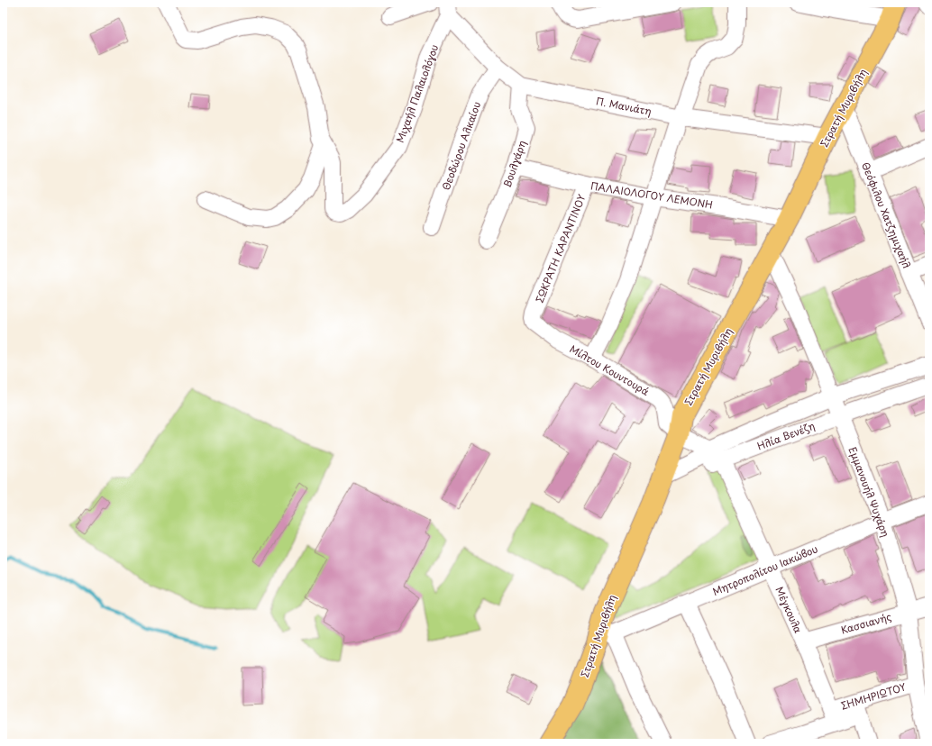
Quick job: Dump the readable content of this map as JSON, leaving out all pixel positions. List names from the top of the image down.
{
  "streets": {
    "main road": ["Στρατή Μυριβήλη"],
    "street": [
      "Μιχαήλ Παλαιολόγου",
      "Π. Μανιάτη",
      "Θεοδώρου Αλκαίου",
      "Βουλγάρη",
      "ΠΑΛΑΙΟΛΟΓΟΥ ΛΕΜΟΝΗ",
      "Θεόφιλου Χατζημιχαήλ",
      "ΣΩΚΡΑΤΗ ΚΑΡΑΝΤΙΝΟΥ",
      "Μίλτου Κουντουρά",
      "Ηλία Βενέζη",
      "Εμμανουήλ Ψυχάρη",
      "Μητροπολίτου Ιακώβου",
      "Μέγκουλα",
      "Κασσιανής",
      "ΣΗΜΗΡΙΩΤΟΥ"
    ]
  },
  "crossings": [
    ["Μιχαήλ Παλαιολόγου", "Π. Μανιάτη"],
    ["Π. Μανιάτη", "Στρατή Μυριβήλη"],
    ["Π. Μανιάτη", "Θεοδώρου Αλκαίου"],
    ["Π. Μανιάτη", "Βουλγάρη"],
    ["Στρατή Μυριβήλη", "ΠΑΛΑΙΟΛΟΓΟΥ ΛΕΜΟΝΗ"],
    ["Στρατή Μυριβήλη", "Θεόφιλου Χατζημιχαήλ"],
    ["Στρατή Μυριβήλη", "Μίλτου Κουντουρά"],
    ["Στρατή Μυριβήλη", "Ηλία Βενέζη"],
    ["Στρατή Μυριβήλη", "Εμμανουήλ Ψυχάρη"],
    ["Στρατή Μυριβήλη", "Μητροπολίτου Ιακώβου"],
    ["Βουλγάρη", "ΠΑΛΑΙΟΛΟΓΟΥ ΛΕΜΟΝΗ"],
    ["ΠΑΛΑΙΟΛΟΓΟΥ ΛΕΜΟΝΗ", "ΣΩΚΡΑΤΗ ΚΑΡΑΝΤΙΝΟΥ"],
    ["ΣΩΚΡΑΤΗ ΚΑΡΑΝΤΙΝΟΥ", "Μίλτου Κουντουρά"],
    ["Ηλία Βενέζη", "Εμμανουήλ Ψυχάρη"],
    ["Ηλία Βενέζη", "Μέγκουλα"],
    ["Εμμανουήλ Ψυχάρη", "Μητροπολίτου Ιακώβου"],
    ["Εμμανουήλ Ψυχάρη", "Κασσιανής"],
    ["Εμμανουήλ Ψυχάρη", "ΣΗΜΗΡΙΩΤΟΥ"],
    ["Μητροπολίτου Ιακώβου", "Μέγκουλα"],
    ["Μέγκουλα", "Κασσιανής"],
    ["Μέγκουλα", "ΣΗΜΗΡΙΩΤΟΥ"]
  ]
}
